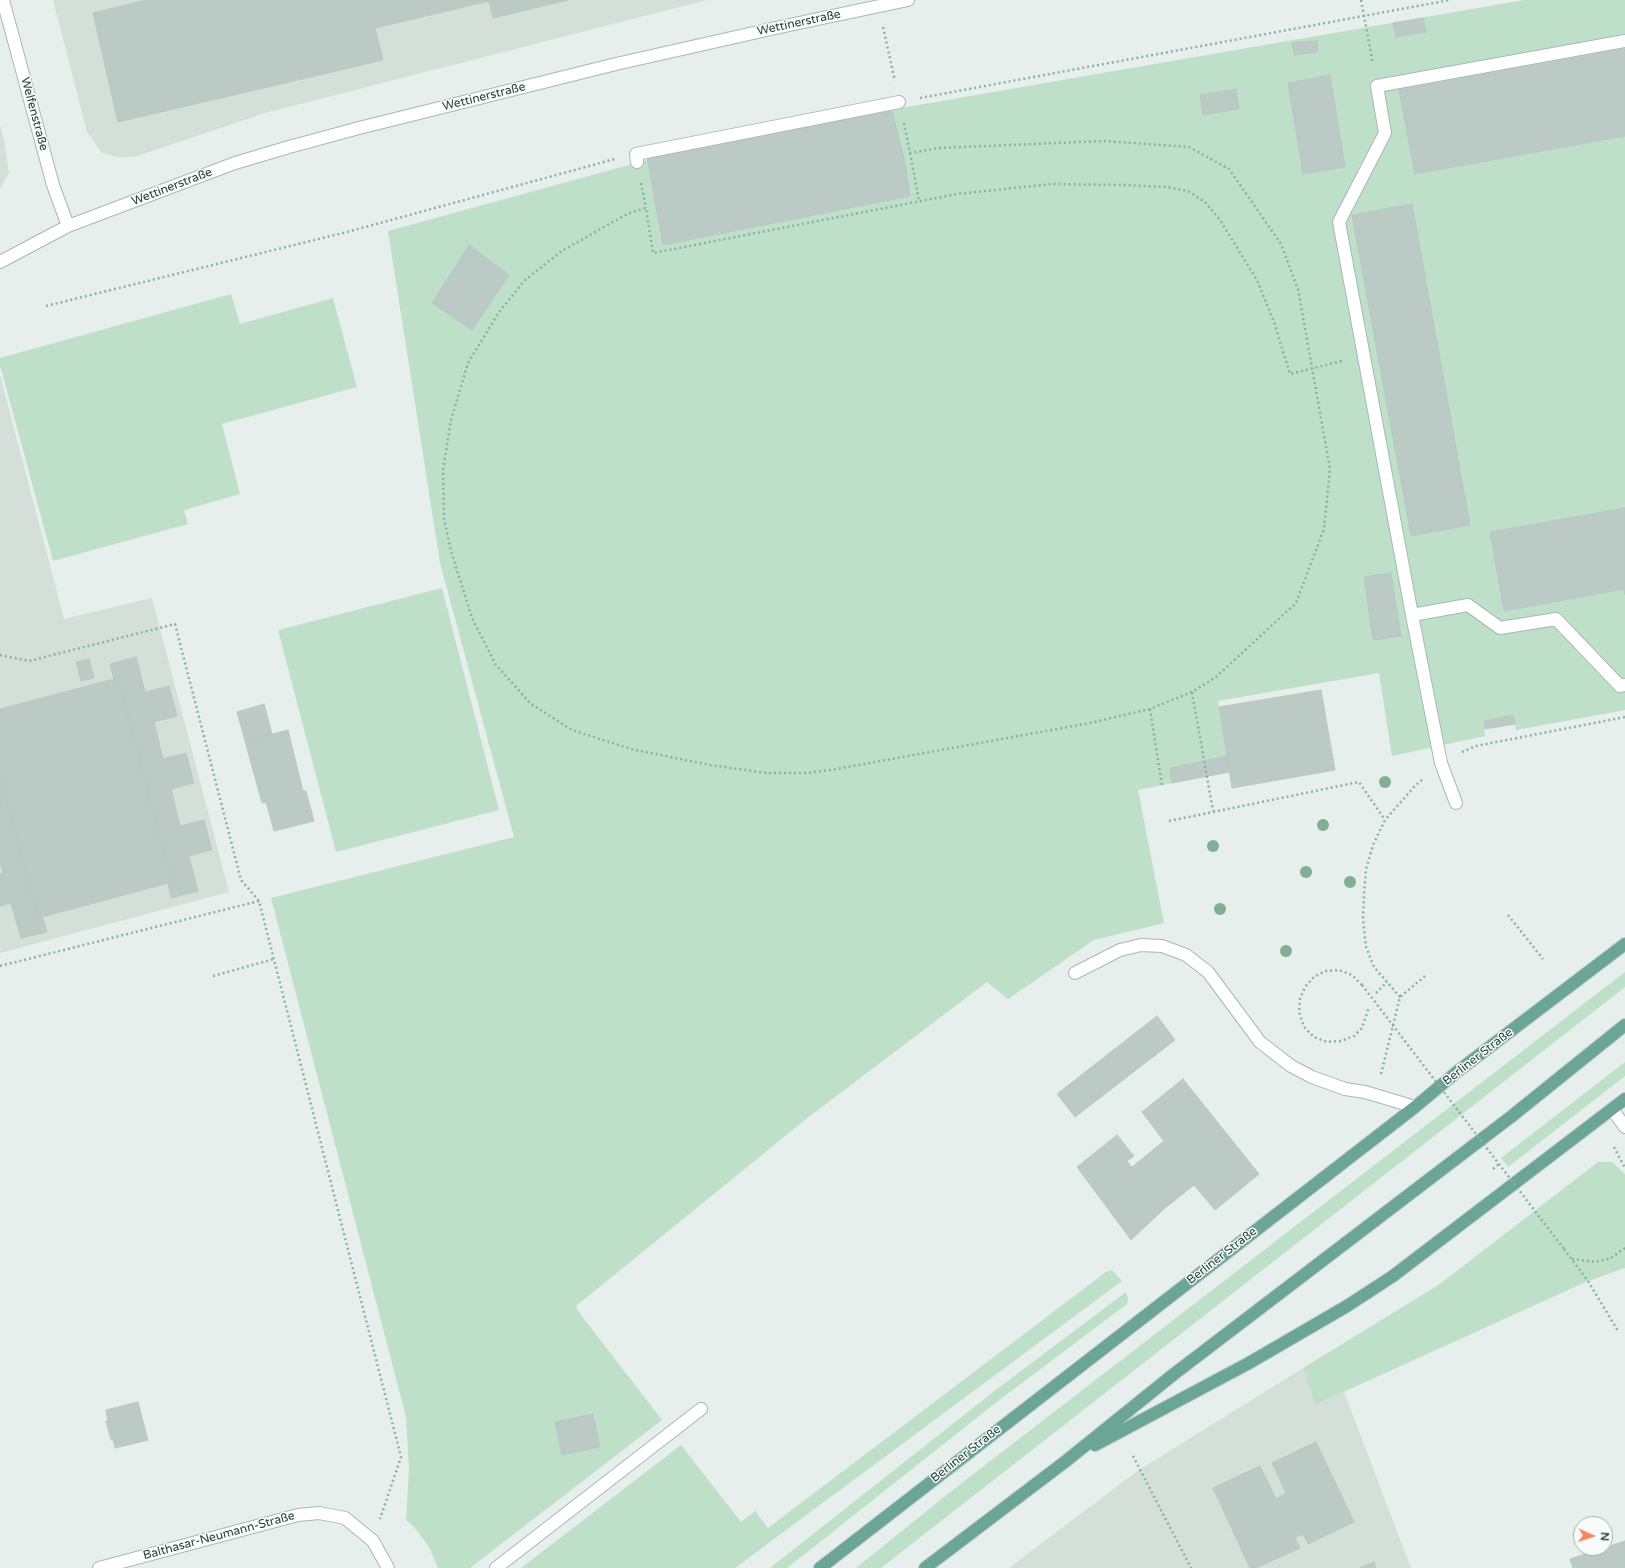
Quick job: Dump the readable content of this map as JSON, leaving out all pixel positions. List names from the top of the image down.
{
  "streets": {
    "main road": ["Berliner Straße"],
    "street": ["Wettinerstraße", "Welfenstraße", "Balthasar-Neumann-Straße"]
  },
  "crossings": [
    ["Wettinerstraße", "Welfenstraße"]
  ],
  "north": "right"
}
